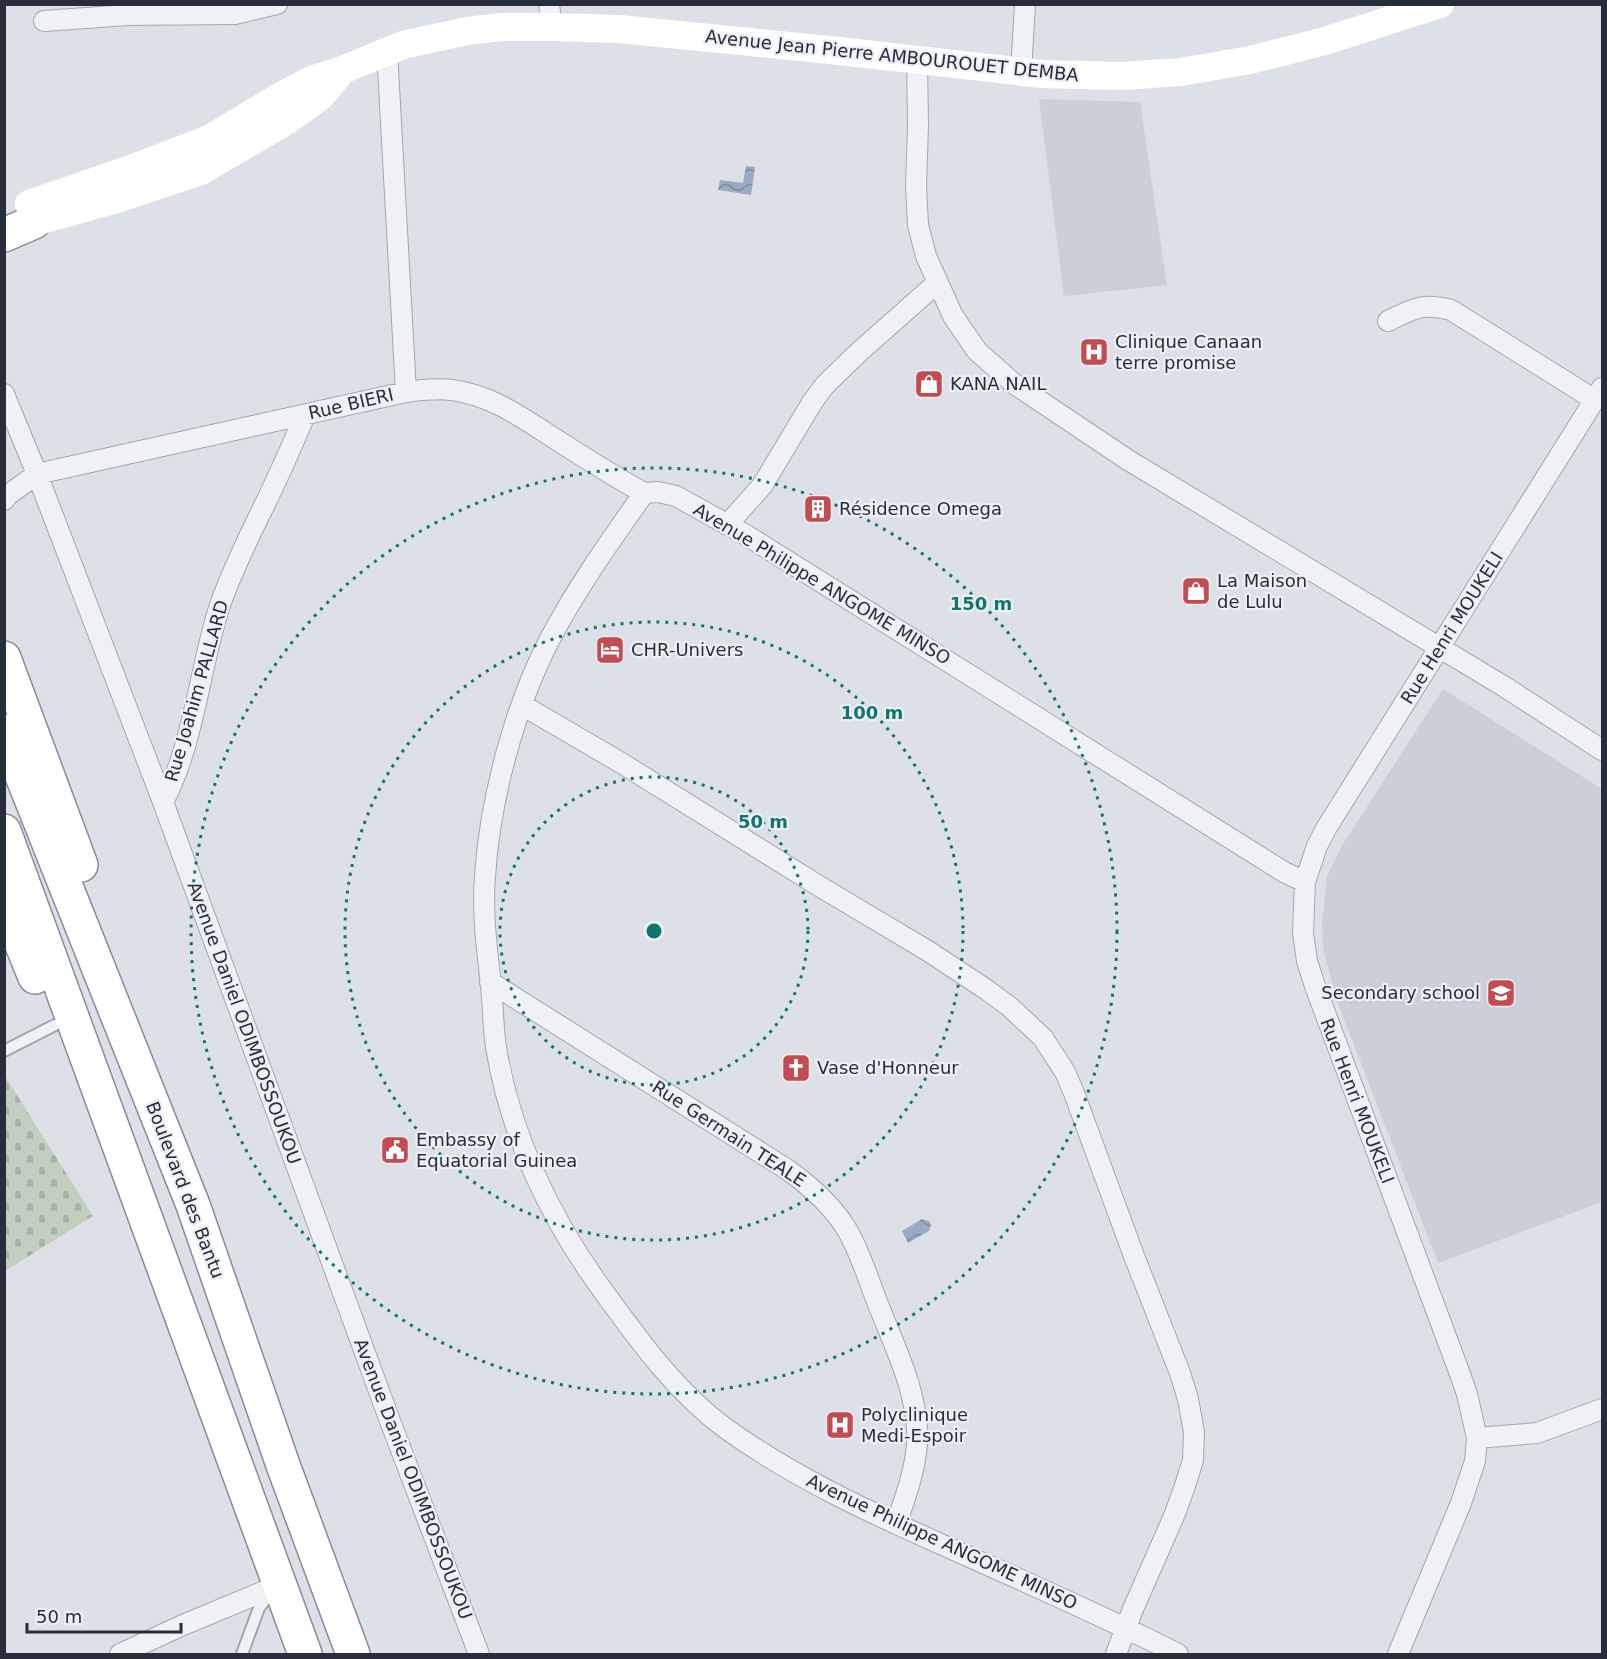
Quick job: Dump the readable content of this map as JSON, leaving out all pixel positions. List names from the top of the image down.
{
  "streets": {
    "highway": ["Boulevard des Bantu"],
    "main road": ["Avenue Jean Pierre AMBOUROUET DEMBA"],
    "street": [
      "Rue BIERI",
      "Avenue Philippe ANGOME MINSO",
      "Rue Henri MOUKELI",
      "Rue Joahim PALLARD",
      "Avenue Daniel ODIMBOSSOUKOU",
      "Rue Germain TEALE"
    ]
  },
  "crossings": [
    ["Rue BIERI", "Avenue Philippe ANGOME MINSO"],
    ["Rue BIERI", "Rue Joahim PALLARD"],
    ["Rue BIERI", "Avenue Daniel ODIMBOSSOUKOU"],
    ["Avenue Philippe ANGOME MINSO", "Rue Henri MOUKELI"],
    ["Avenue Philippe ANGOME MINSO", "Rue Germain TEALE"],
    ["Rue Joahim PALLARD", "Avenue Daniel ODIMBOSSOUKOU"]
  ],
  "places": {
    "hospital": ["Clinique Canaan terre promise", "Polyclinique Medi-Espoir"],
    "shop": ["KANA NAIL", "La Maison de Lulu"],
    "building": ["Résidence Omega"],
    "hotel": ["CHR-Univers"],
    "school or university": ["Secondary school"],
    "church": ["Vase d'Honneur"],
    "public building": ["Embassy of Equatorial Guinea"]
  },
  "scale_bar": "50 m",
  "rings": ["150 m", "100 m", "50 m"]
}
